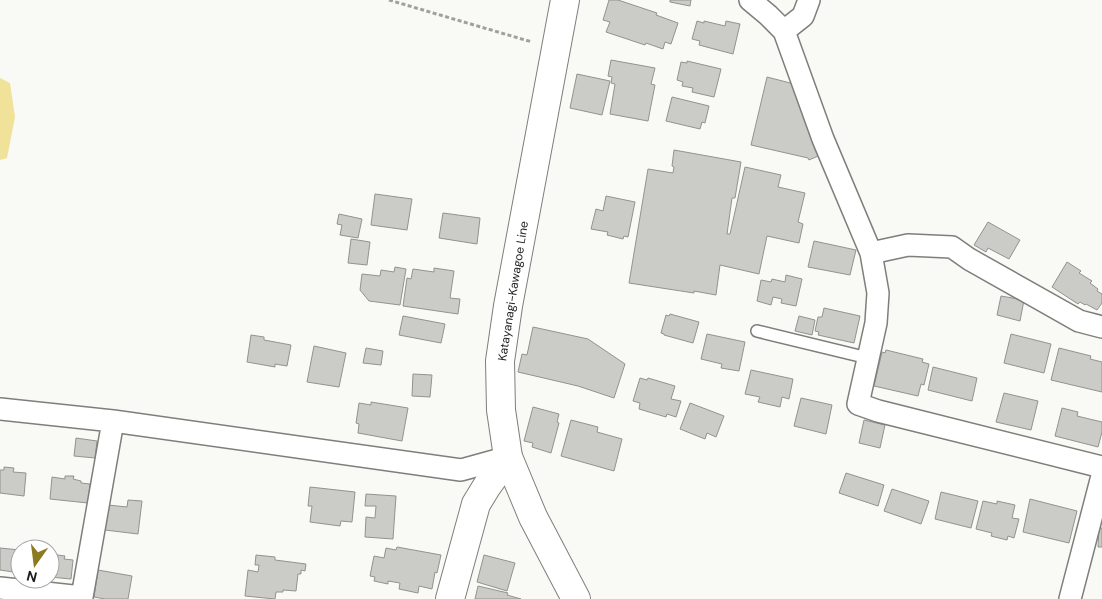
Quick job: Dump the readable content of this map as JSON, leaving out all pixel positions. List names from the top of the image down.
{
  "streets": {
    "main road": ["Katayanagi-Kawagoe Line"]
  },
  "north": "bottom"
}
